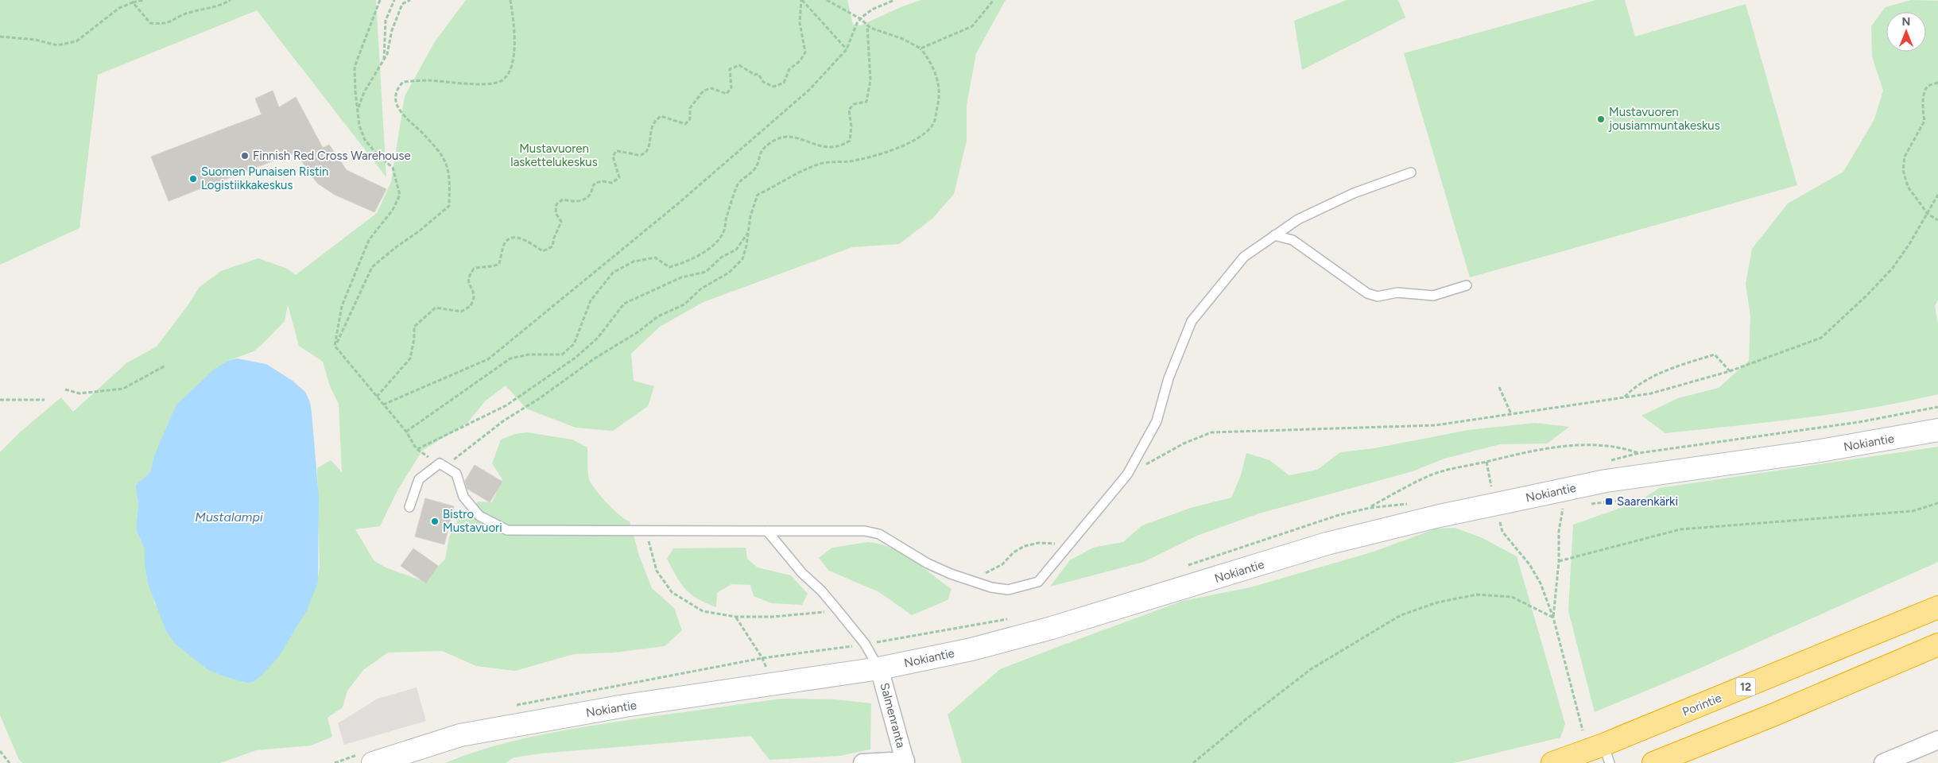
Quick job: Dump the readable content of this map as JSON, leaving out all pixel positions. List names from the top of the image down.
{
  "streets": {
    "highway": ["12", "Porintie"],
    "main road": ["Nokiantie"],
    "street": ["Salmenranta"]
  },
  "crossings": [
    ["Nokiantie", "Salmenranta"]
  ],
  "water": ["Mustalampi"],
  "parks": ["Mustavuoren laskettelukeskus"],
  "places": {
    "other": [
      "Mustavuoren jousiammuntakeskus",
      "Finnish Red Cross Warehouse",
      "Suomen Punaisen Ristin Logistiikkakeskus",
      "Bistro Mustavuori"
    ],
    "transit": ["Saarenkärki"]
  },
  "north": "top"
}
